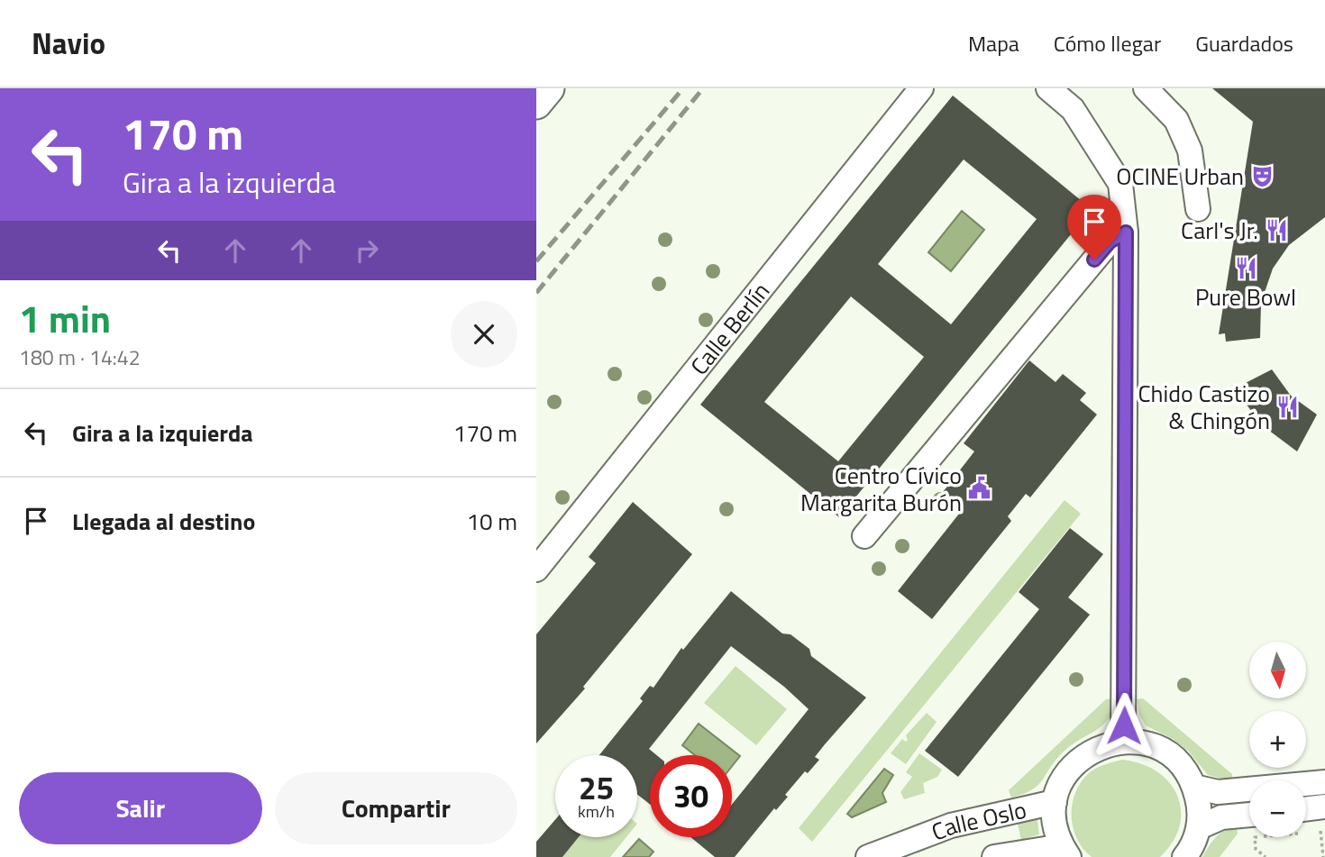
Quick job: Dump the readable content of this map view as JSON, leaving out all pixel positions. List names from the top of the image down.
{
  "streets": {
    "street": ["Calle Berlín", "Calle Oslo"]
  },
  "places": {
    "theatre": ["OCINE Urban"],
    "restaurant": ["Carl's Jr.", "Pure Bowl", "Chido Castizo & Chingón"],
    "public building": ["Centro Cívico Margarita Burón"]
  },
  "north": "bottom",
  "page": {
    "header": "Navio",
    "nav": ["Mapa", "Cómo llegar", "Guardados"],
    "turn": ["170 m", "Gira a la izquierda"],
    "heading": ["1 min", "180 m · 14:42"],
    "list": [
      {
        "name": "Gira a la izquierda",
        "value": "170 m"
      },
      {
        "name": "Llegada al destino",
        "value": "10 m"
      }
    ],
    "map_buttons": ["+", "−"],
    "speed": "25 km/h",
    "limit": "30",
    "buttons": ["Salir", "Compartir"]
  }
}
